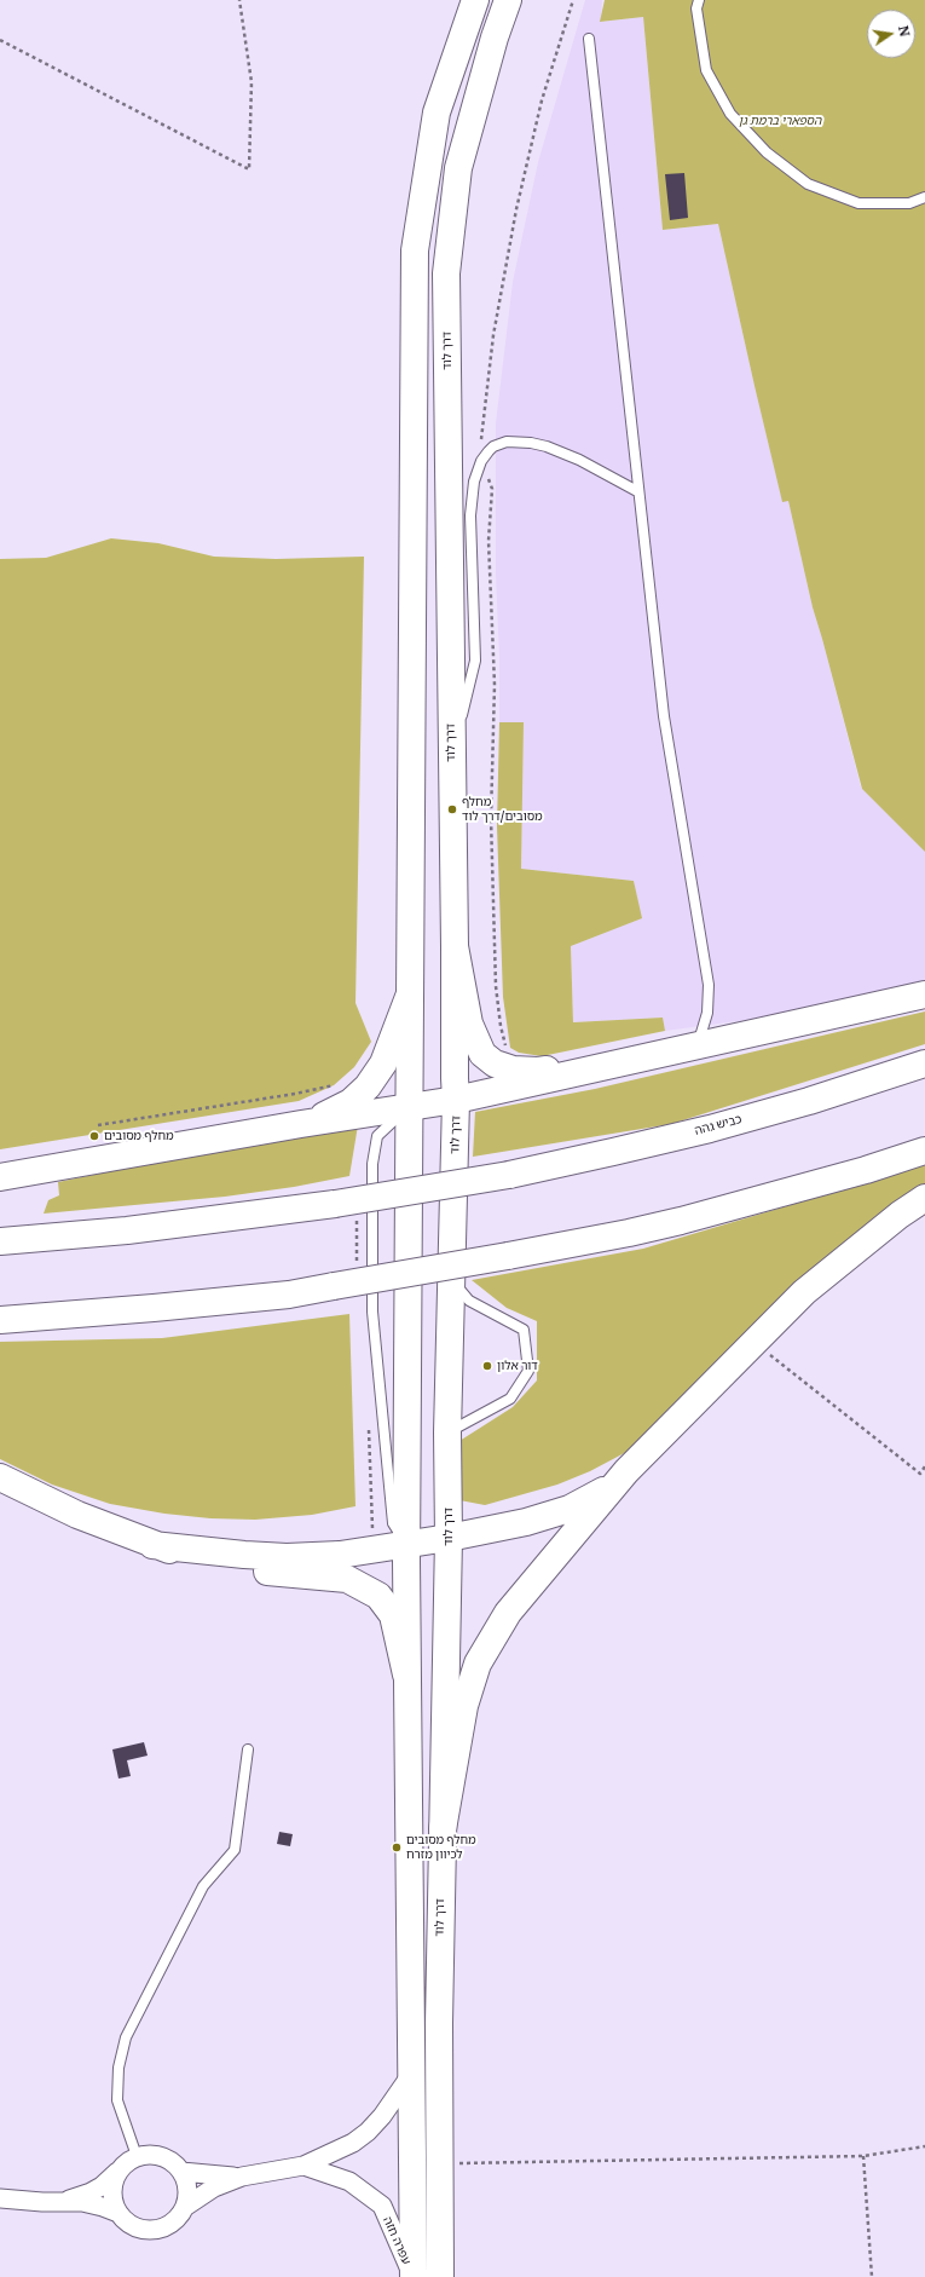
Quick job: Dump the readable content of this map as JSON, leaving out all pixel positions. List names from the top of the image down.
{
  "streets": {
    "main road": ["דרך לוד", "כביש גהה"],
    "street": ["עפרה חזה"]
  },
  "parks": ["הספארי ברמת גן"],
  "places": [
    "מחלף מסובים/דרך לוד",
    "מחלף מסובים",
    "דור אלון",
    "מחלף מסובים לכיוון מזרח"
  ],
  "north": "right"
}
